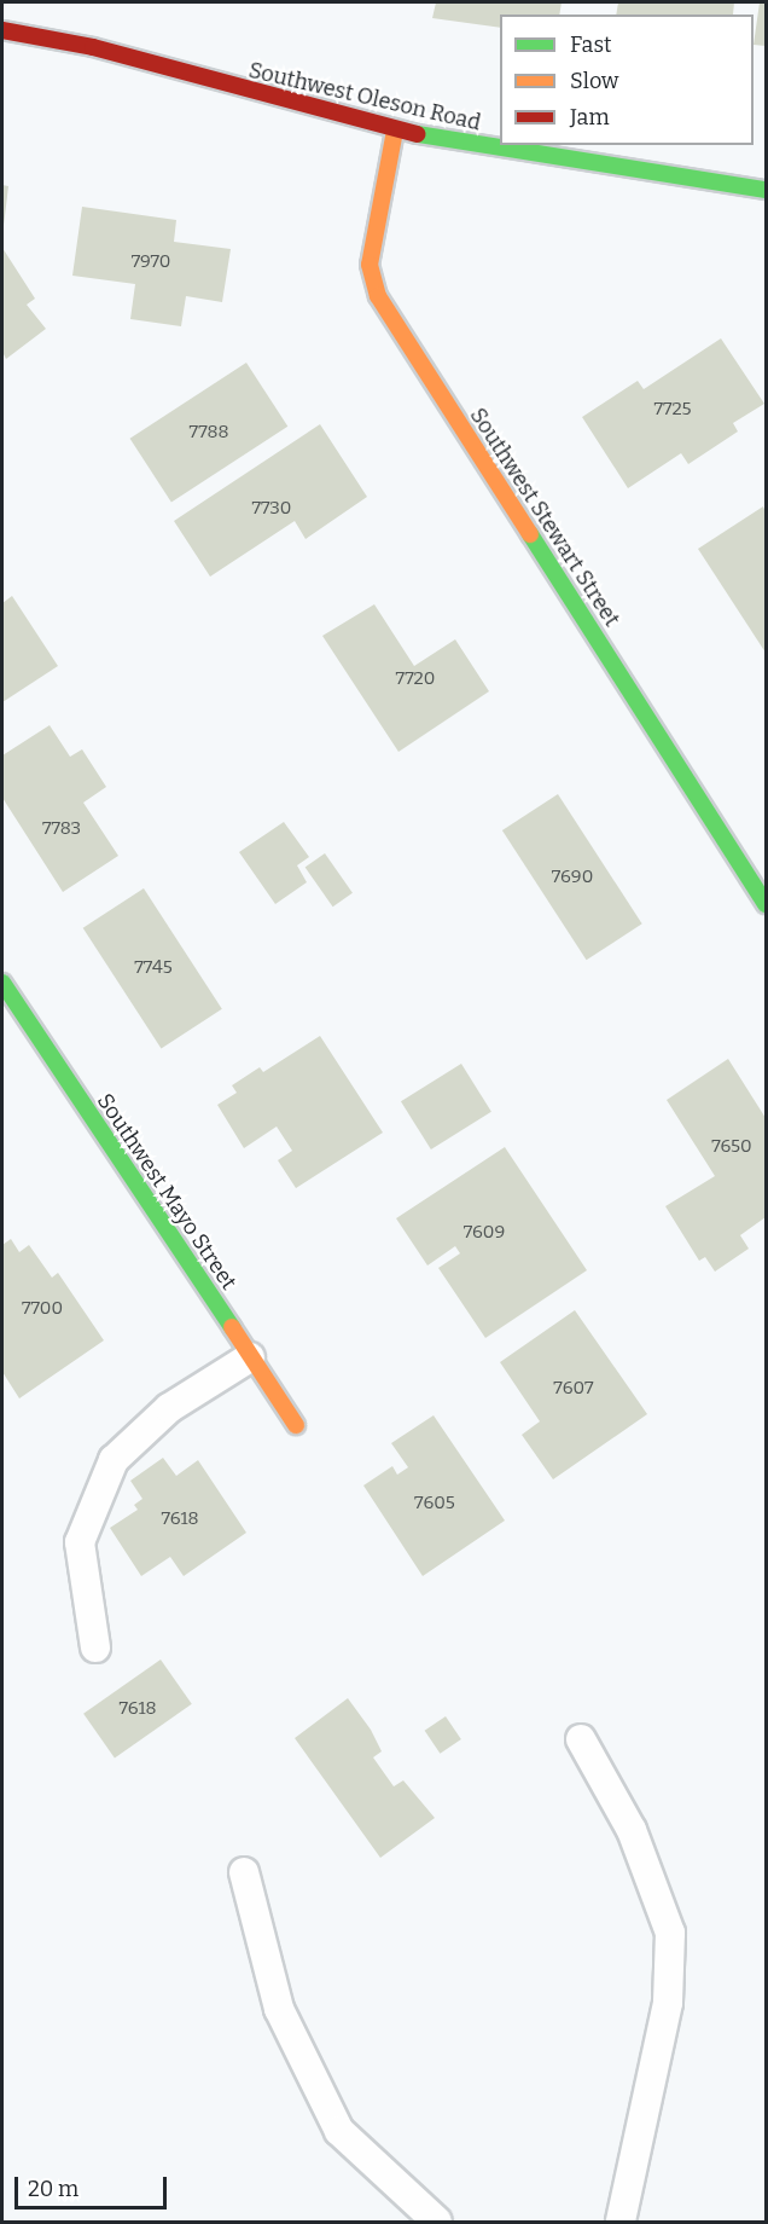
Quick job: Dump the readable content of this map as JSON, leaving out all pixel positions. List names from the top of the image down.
{
  "streets": {
    "street": ["Southwest Oleson Road", "Southwest Stewart Street", "Southwest Mayo Street"]
  },
  "crossings": [
    ["Southwest Oleson Road", "Southwest Stewart Street"]
  ],
  "house_numbers": [
    "7970",
    "7725",
    "7788",
    "7730",
    "7720",
    "7783",
    "7690",
    "7745",
    "7650",
    "7609",
    "7700",
    "7607",
    "7605",
    "7618",
    "7618"
  ],
  "legend": ["Fast", "Slow", "Jam"],
  "scale_bar": "20 m"
}
